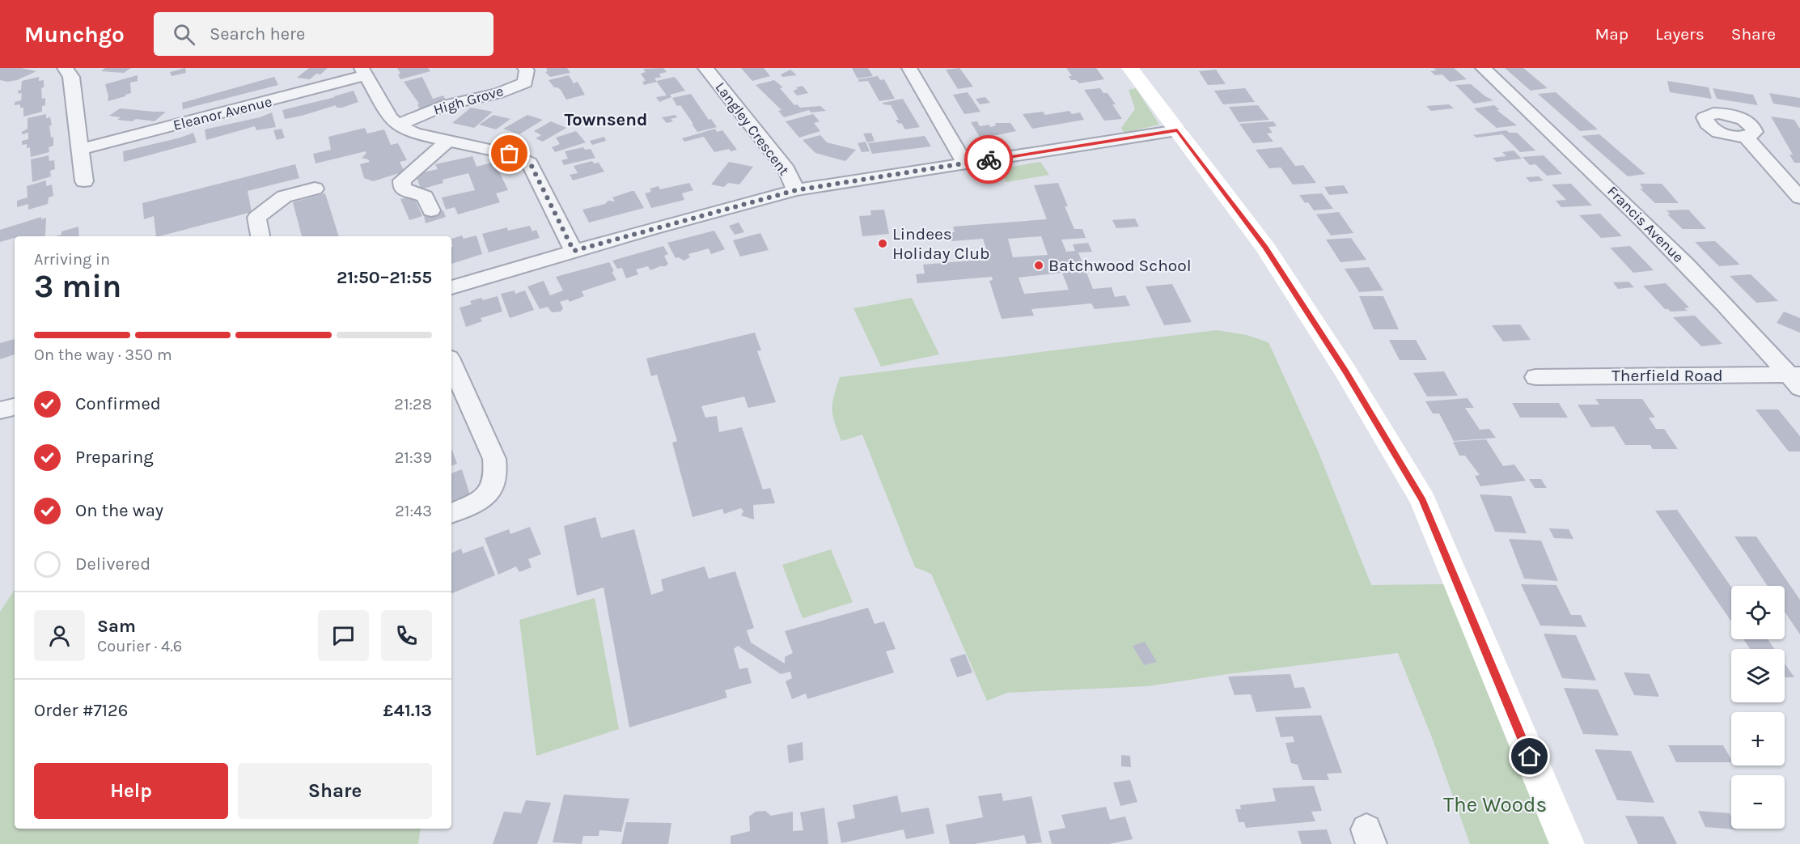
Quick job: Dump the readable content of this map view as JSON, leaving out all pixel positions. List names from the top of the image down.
{
  "streets": {
    "street": [
      "High Grove",
      "Eleanor Avenue",
      "Langley Crescent",
      "Francis Avenue",
      "Therfield Road"
    ]
  },
  "crossings": [
    ["Francis Avenue", "Therfield Road"]
  ],
  "districts": ["Townsend"],
  "parks": ["The Woods"],
  "places": ["Lindees Holiday Club", "Batchwood School"],
  "page": {
    "header": "Munchgo",
    "search": "Search here",
    "nav": ["Map", "Layers", "Share"],
    "heading": ["3 min", "Arriving in", "21:50–21:55"],
    "panel": [
      "Sam",
      "Courier · 4.6",
      "Order #7126",
      "£41.13"
    ],
    "bar": "On the way · 350 m",
    "list": [
      ["Confirmed", "21:28"],
      ["Preparing", "21:39"],
      ["On the way", "21:43"],
      "Delivered"
    ],
    "map_buttons": ["+", "−"],
    "buttons": ["Help", "Share"]
  }
}
